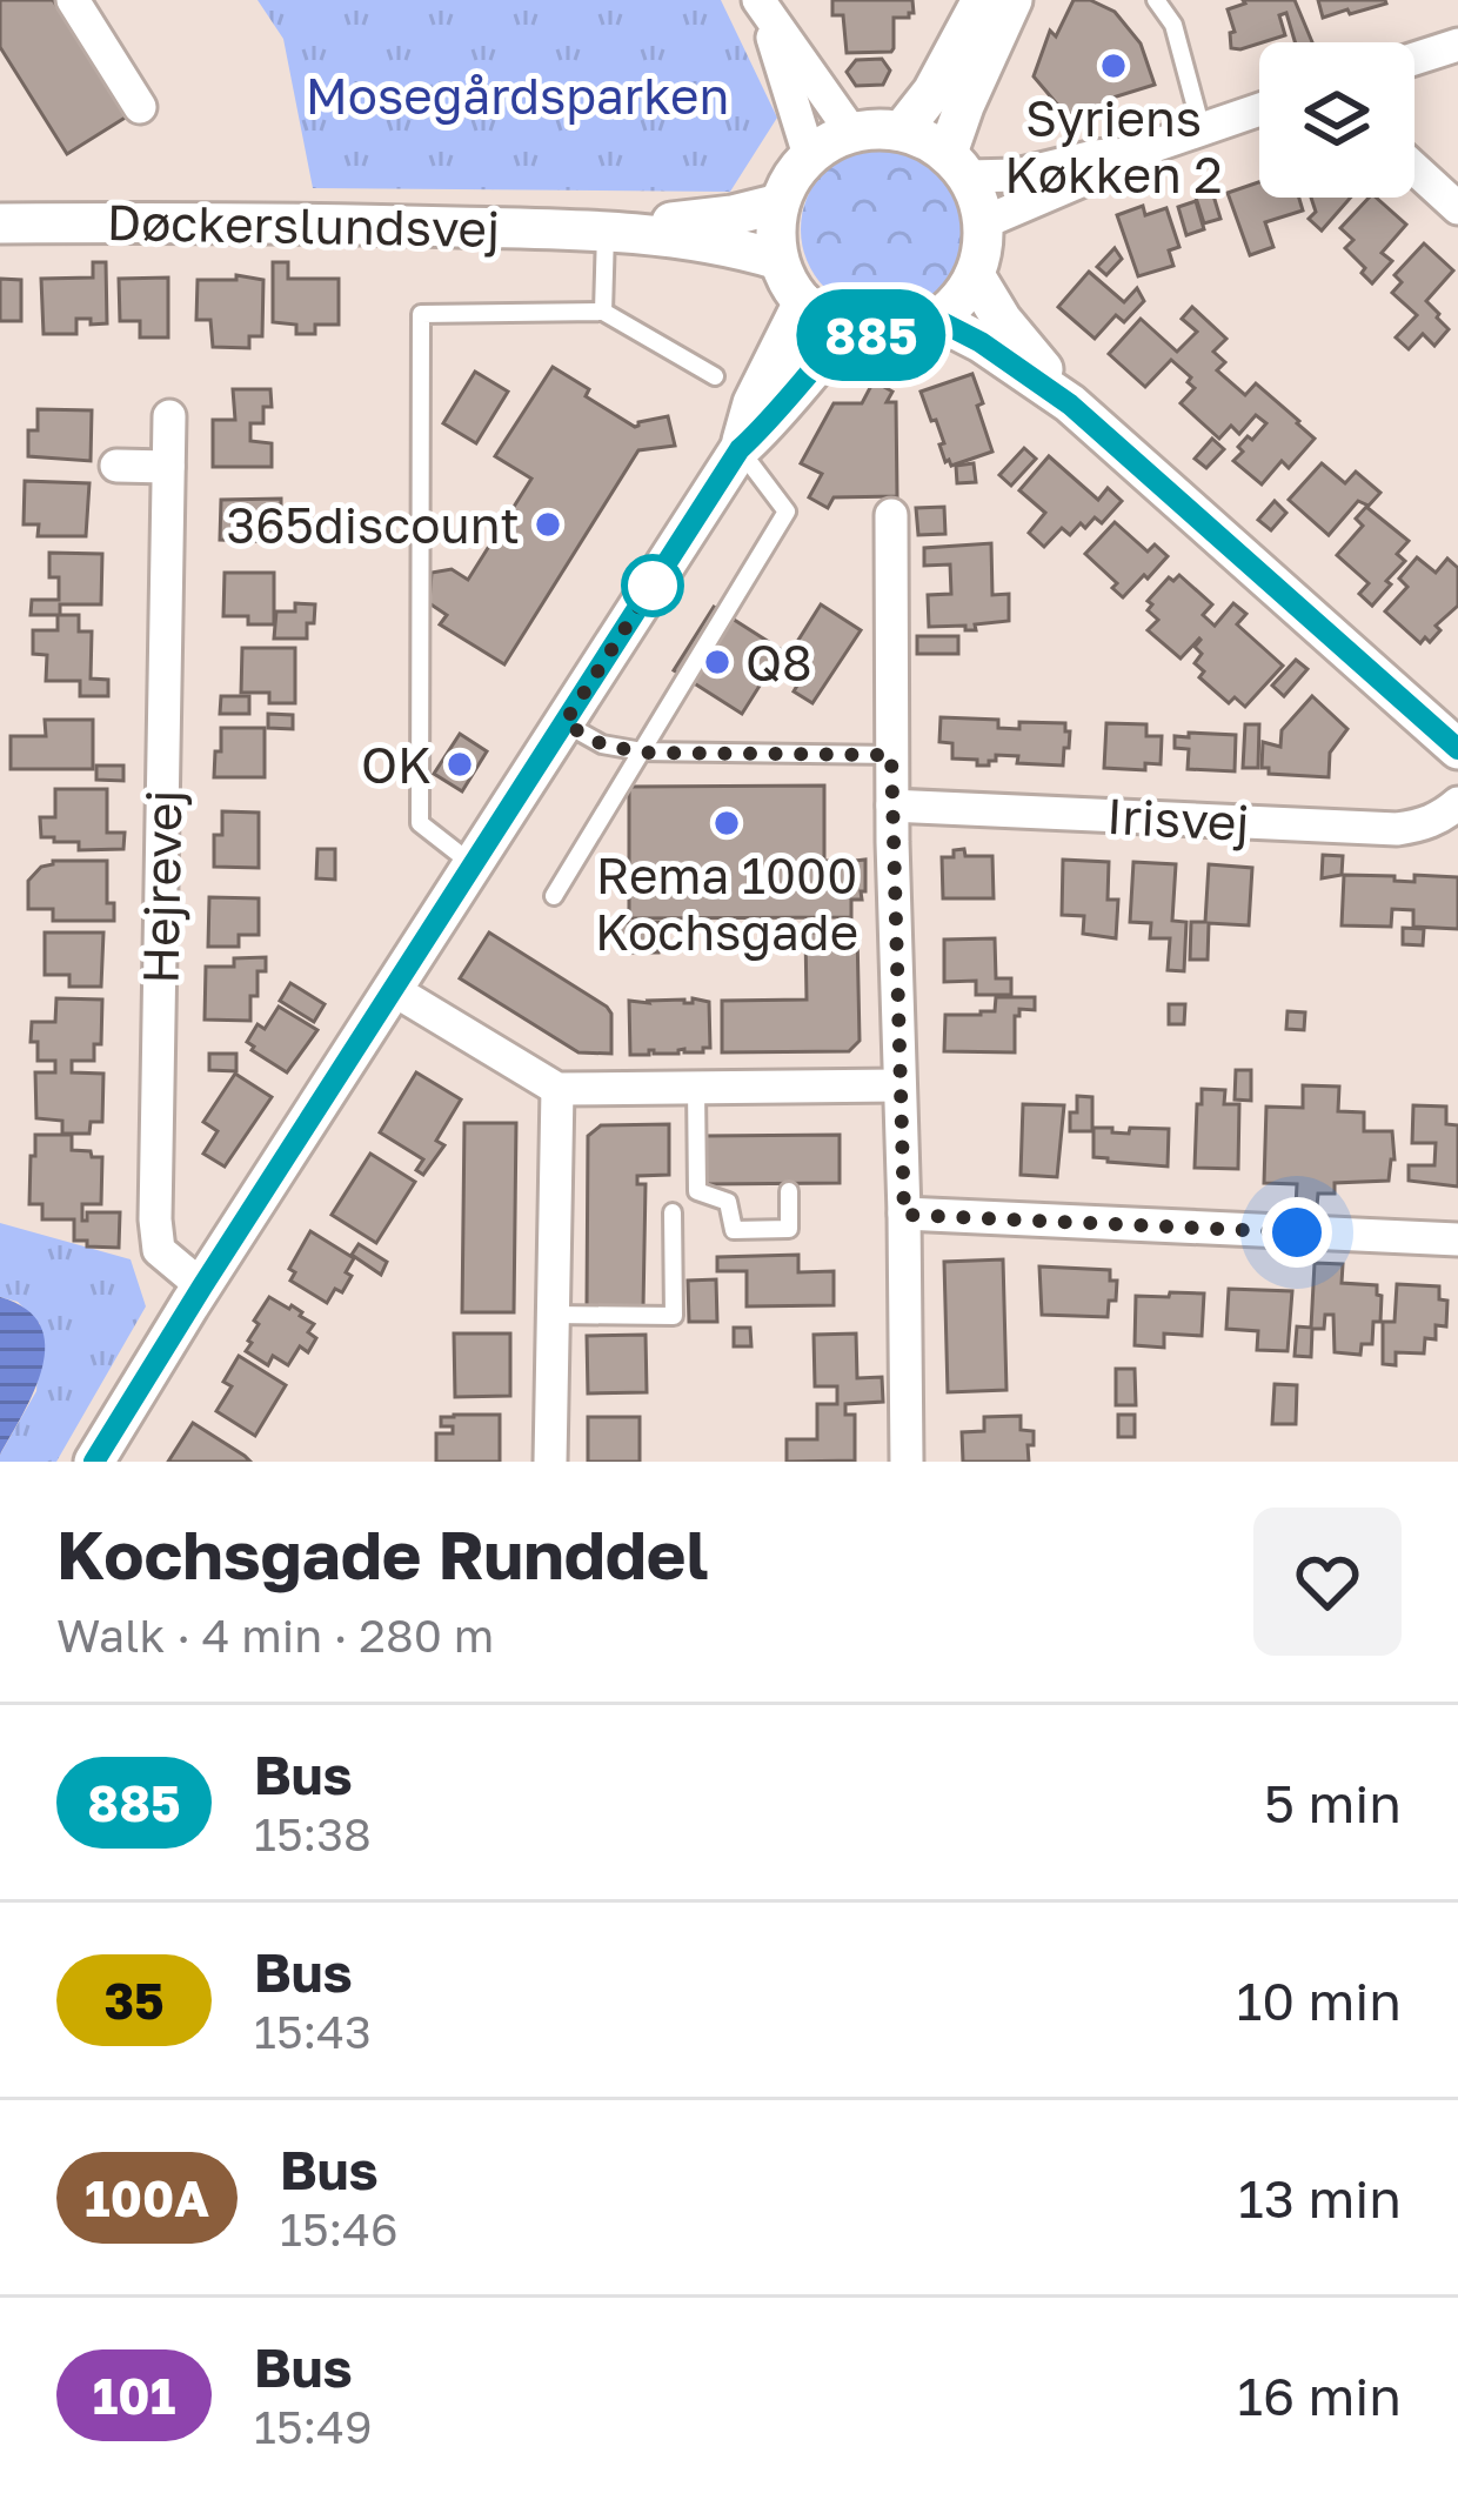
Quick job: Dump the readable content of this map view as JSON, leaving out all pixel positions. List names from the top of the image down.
{
  "streets": {
    "street": ["Døckerslundsvej", "Irisvej", "Hejrevej"]
  },
  "parks": ["Mosegårdsparken"],
  "places": [
    "Syriens Køkken 2",
    "365discount",
    "Q8",
    "OK",
    "Rema 1000 Kochsgade"
  ],
  "lines": ["bus line 885"],
  "page": {
    "on_map": "885",
    "heading": ["Kochsgade Runddel", "Walk · 4 min · 280 m"],
    "list": [
      {
        "mark": "885",
        "name": "Bus",
        "note": "15:38",
        "value": "5 min"
      },
      {
        "mark": "35",
        "name": "Bus",
        "note": "15:43",
        "value": "10 min"
      },
      {
        "mark": "100A",
        "name": "Bus",
        "note": "15:46",
        "value": "13 min"
      },
      {
        "mark": "101",
        "name": "Bus",
        "note": "15:49",
        "value": "16 min"
      }
    ]
  }
}
